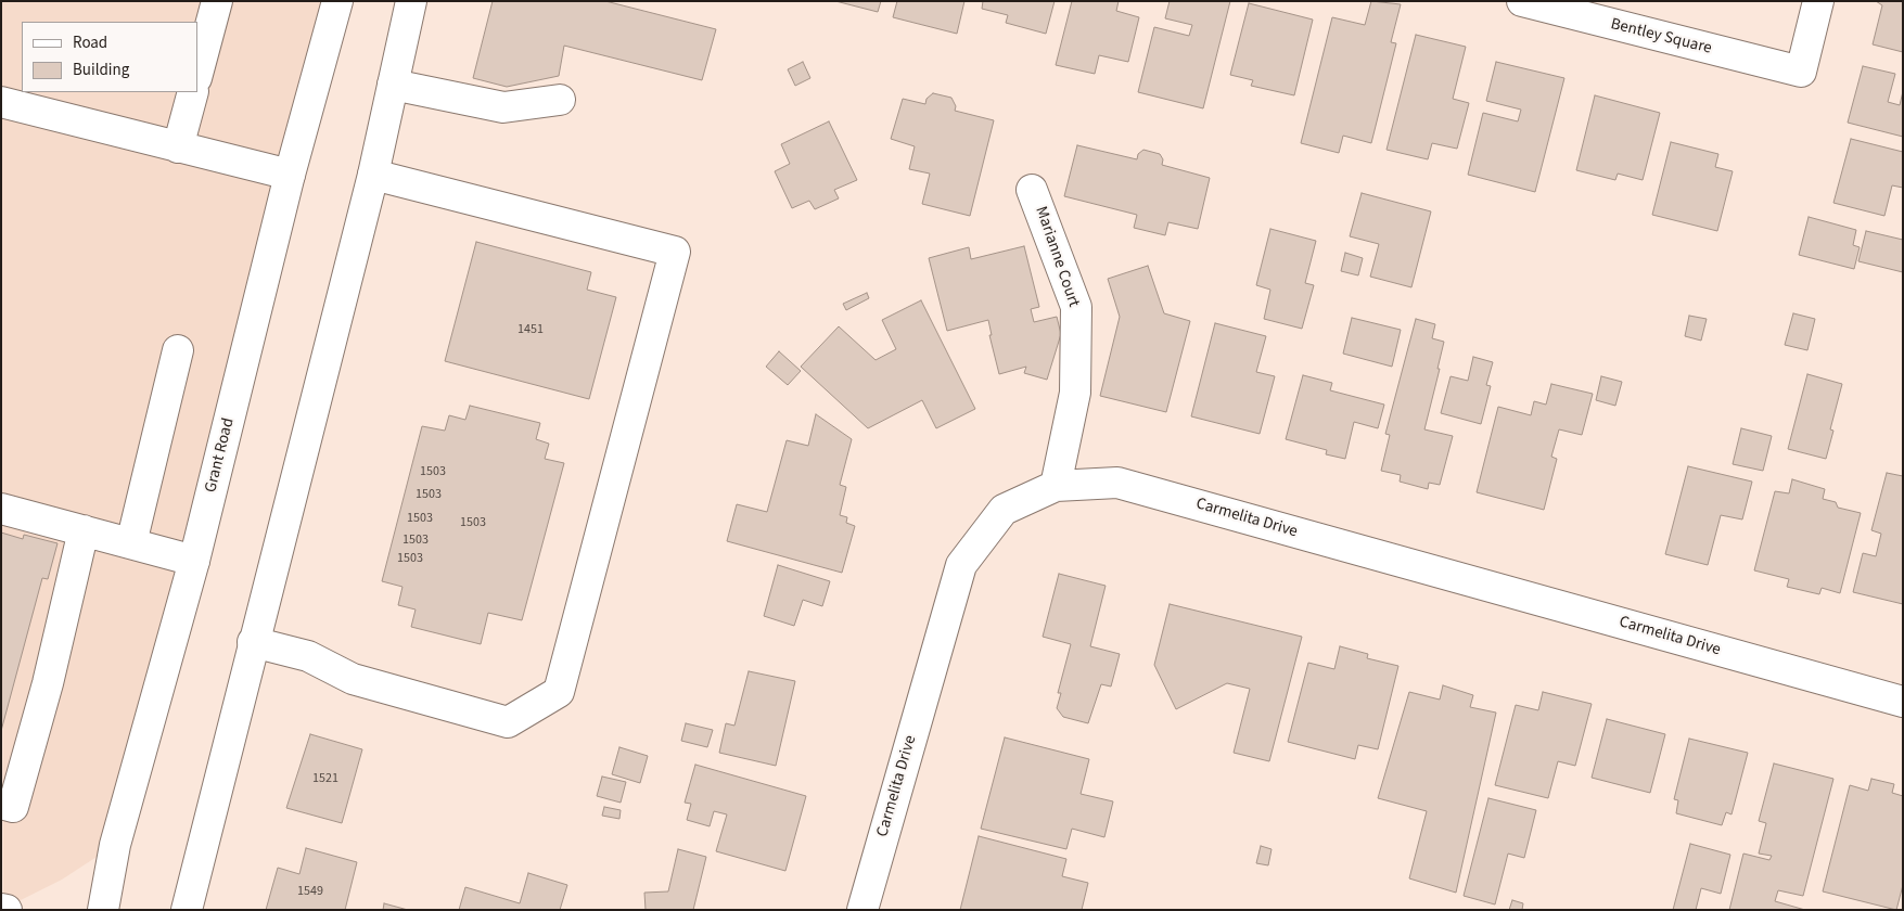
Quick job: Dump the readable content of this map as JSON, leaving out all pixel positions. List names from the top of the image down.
{
  "streets": {
    "street": [
      "Bentley Square",
      "Marianne Court",
      "Grant Road",
      "Carmelita Drive"
    ]
  },
  "crossings": [
    ["Marianne Court", "Carmelita Drive"]
  ],
  "house_numbers": [
    "1451",
    "1503",
    "1503",
    "1503",
    "1503",
    "1503",
    "1503",
    "1521",
    "1549"
  ],
  "legend": ["Road", "Building"]
}
